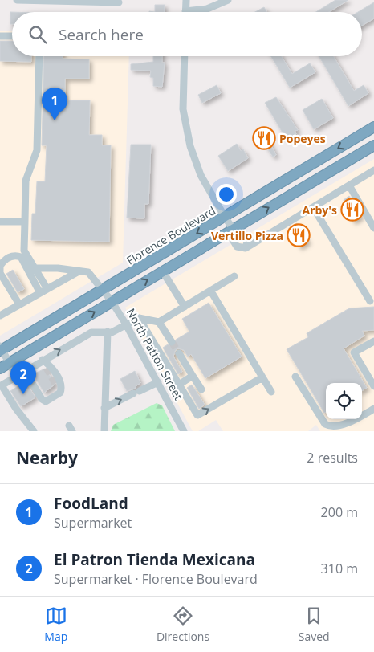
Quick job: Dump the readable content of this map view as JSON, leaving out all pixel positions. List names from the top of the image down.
{
  "streets": {
    "highway": ["Florence Boulevard"],
    "street": ["North Patton Street"]
  },
  "crossings": [
    ["Florence Boulevard", "North Patton Street"]
  ],
  "places": {
    "restaurant": ["Popeyes", "Arby's", "Vertillo Pizza"]
  },
  "page": {
    "search": "Search here",
    "pins": ["1", "2"],
    "heading": ["Nearby", "2 results"],
    "list": [
      {
        "mark": "1",
        "name": "FoodLand",
        "note": "Supermarket",
        "value": "200 m"
      },
      {
        "mark": "2",
        "name": "El Patron Tienda Mexicana",
        "note": "Supermarket · Florence Boulevard",
        "value": "310 m"
      }
    ],
    "nav": ["Map", "Directions", "Saved"]
  }
}
